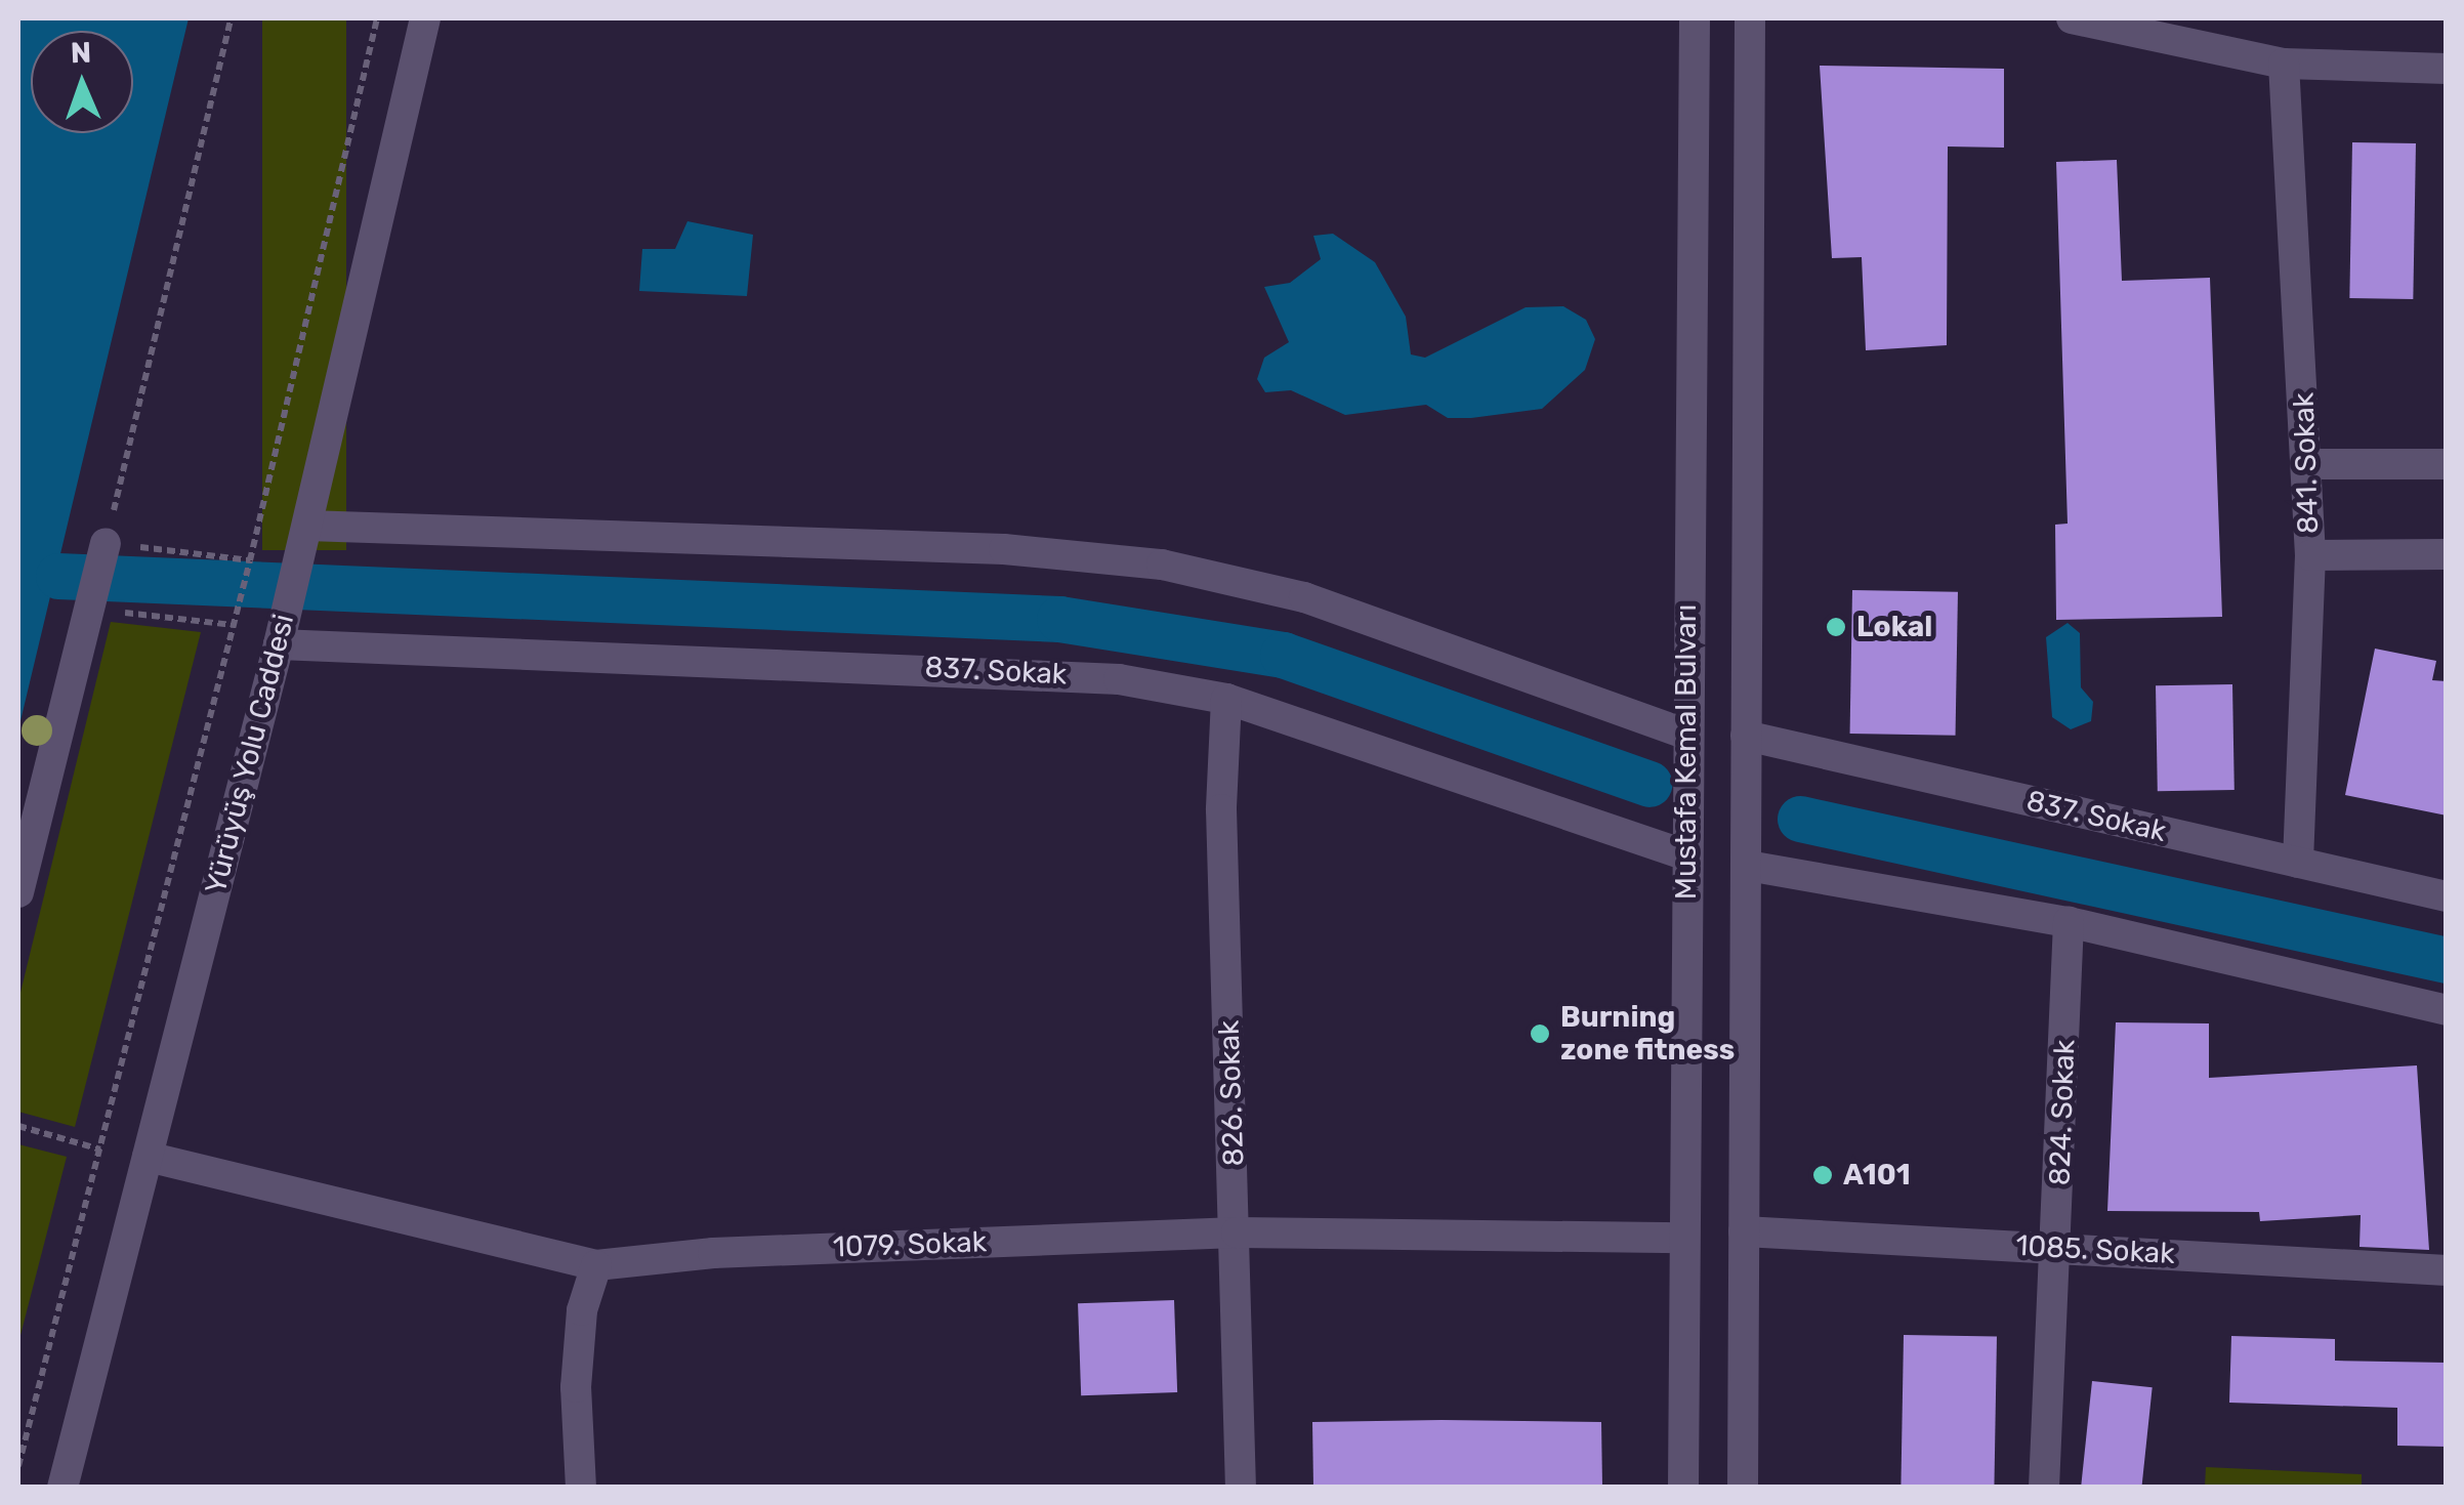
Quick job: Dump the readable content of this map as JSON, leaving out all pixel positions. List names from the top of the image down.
{
  "streets": {
    "street": [
      "841. Sokak",
      "837. Sokak",
      "Mustafa Kemal Bulvarı",
      "Yürüyüş Yolu Caddesi",
      "826. Sokak",
      "824. Sokak",
      "1079. Sokak",
      "1085. Sokak"
    ]
  },
  "crossings": [
    ["841. Sokak", "837. Sokak"],
    ["837. Sokak", "Mustafa Kemal Bulvarı"],
    ["837. Sokak", "Yürüyüş Yolu Caddesi"],
    ["837. Sokak", "826. Sokak"],
    ["Mustafa Kemal Bulvarı", "1079. Sokak"],
    ["Yürüyüş Yolu Caddesi", "1079. Sokak"],
    ["826. Sokak", "1079. Sokak"],
    ["824. Sokak", "1085. Sokak"]
  ],
  "places": ["Lokal", "Burning zone fitness", "A101"],
  "north": "top"
}
